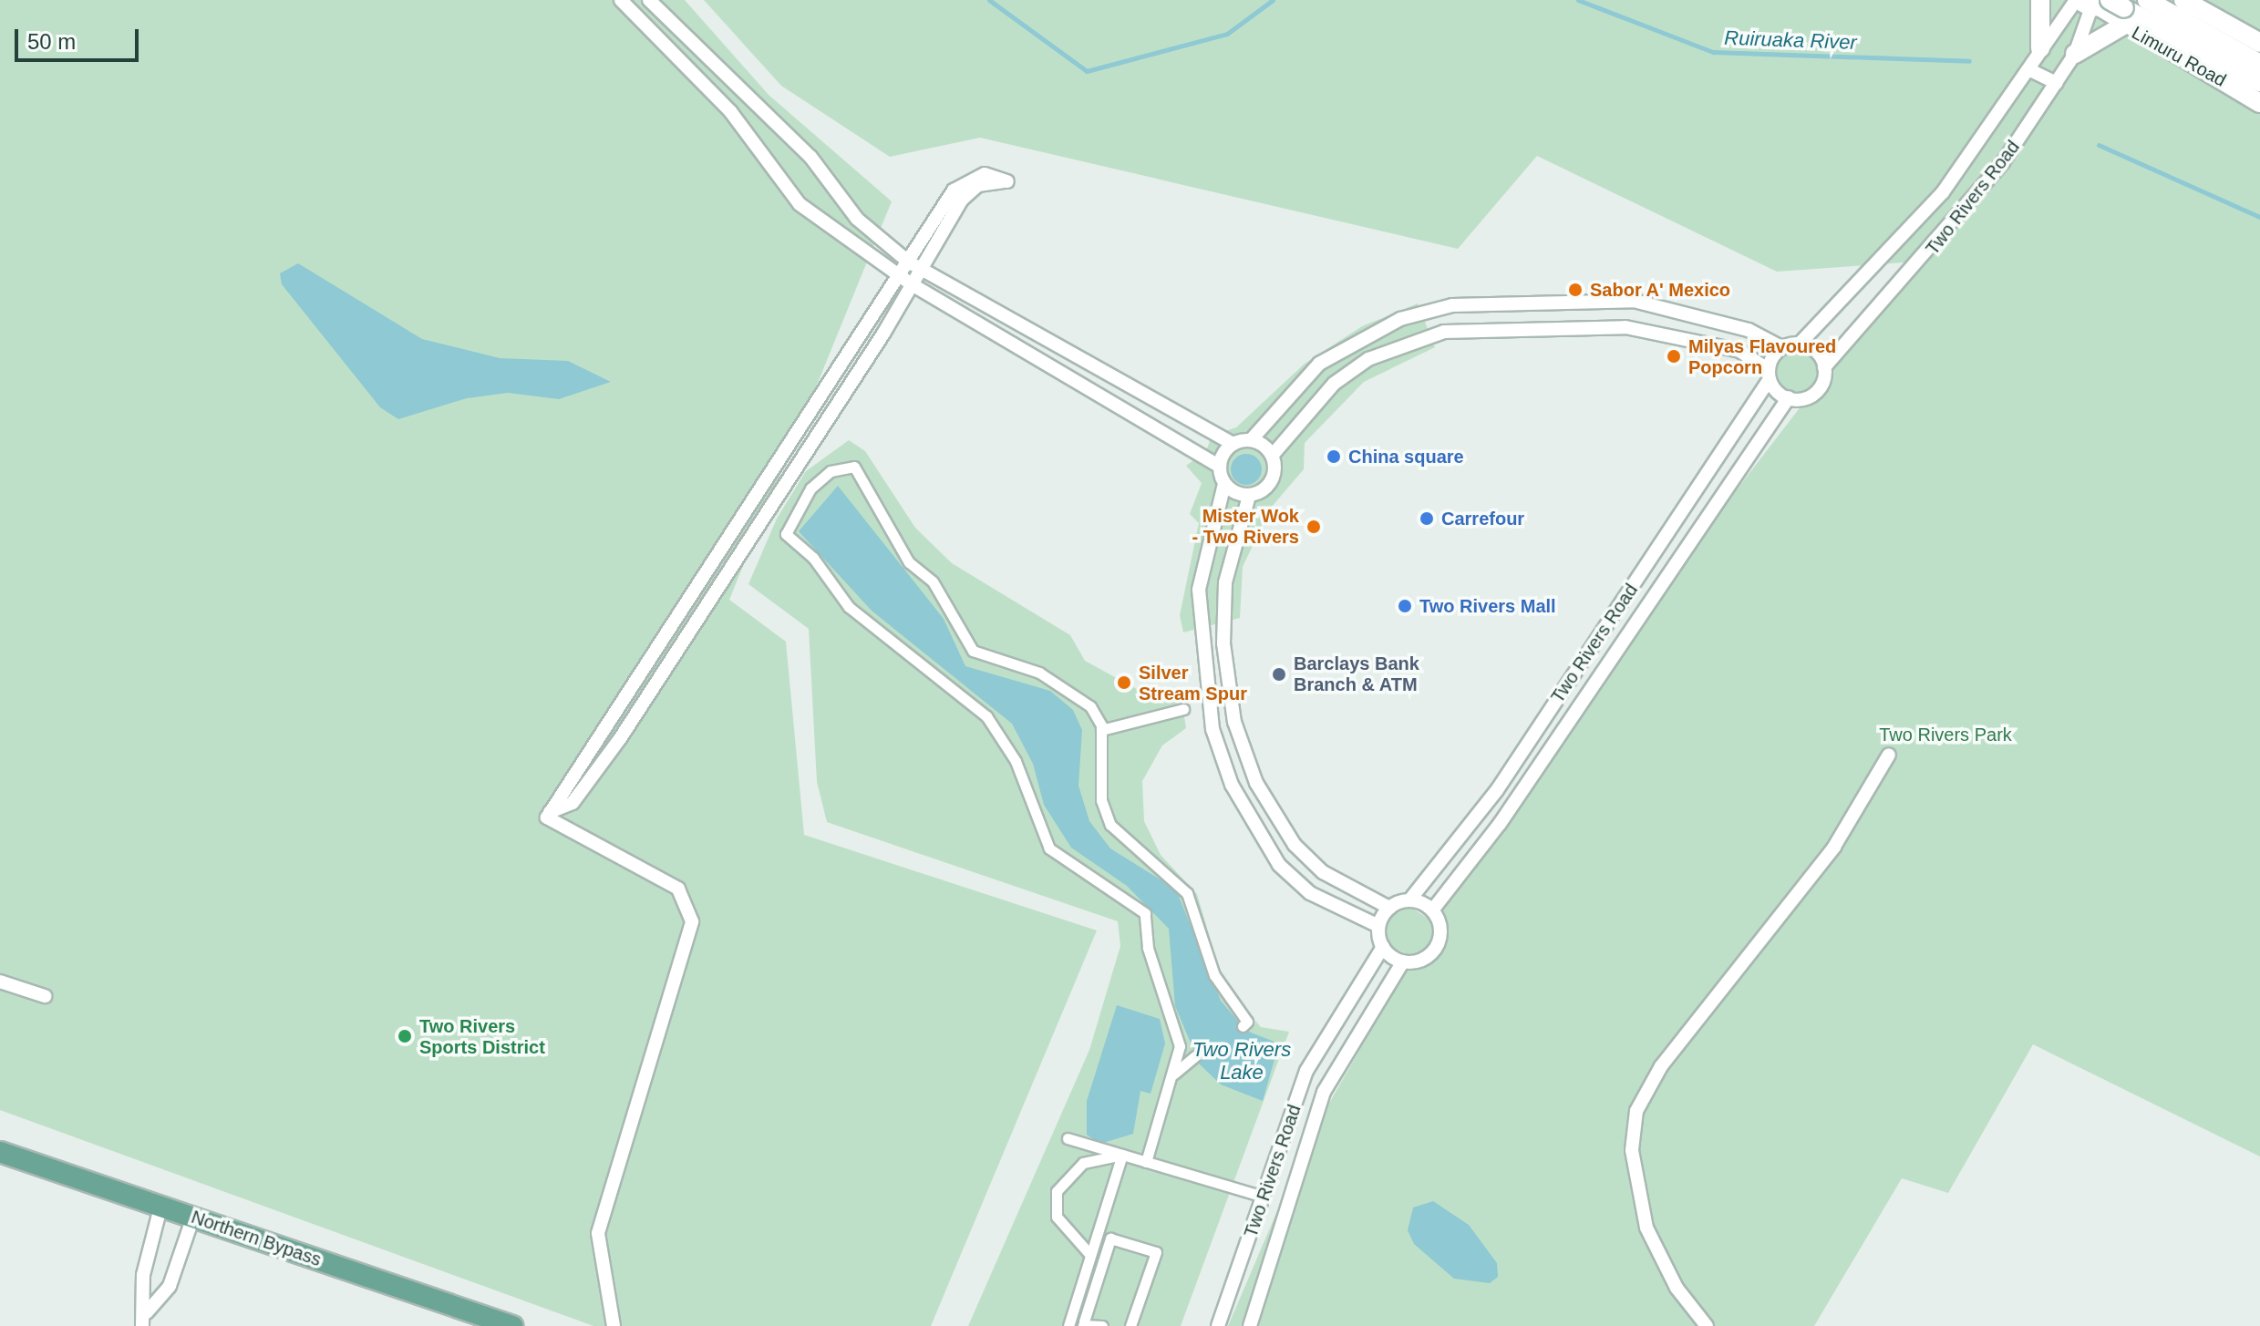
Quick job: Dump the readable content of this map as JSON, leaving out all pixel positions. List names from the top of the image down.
{
  "streets": {
    "main road": ["Limuru Road", "Northern Bypass"],
    "street": ["Two Rivers Road"]
  },
  "crossings": [
    ["Limuru Road", "Two Rivers Road"]
  ],
  "water": ["Ruiruaka River", "Two Rivers Lake"],
  "parks": ["Two Rivers Park"],
  "places": [
    "Sabor A' Mexico",
    "Milyas Flavoured Popcorn",
    "China square",
    "Carrefour",
    "Mister Wok - Two Rivers",
    "Two Rivers Mall",
    "Barclays Bank Branch & ATM",
    "Silver Stream Spur",
    "Two Rivers Sports District"
  ],
  "scale_bar": "50 m"
}
